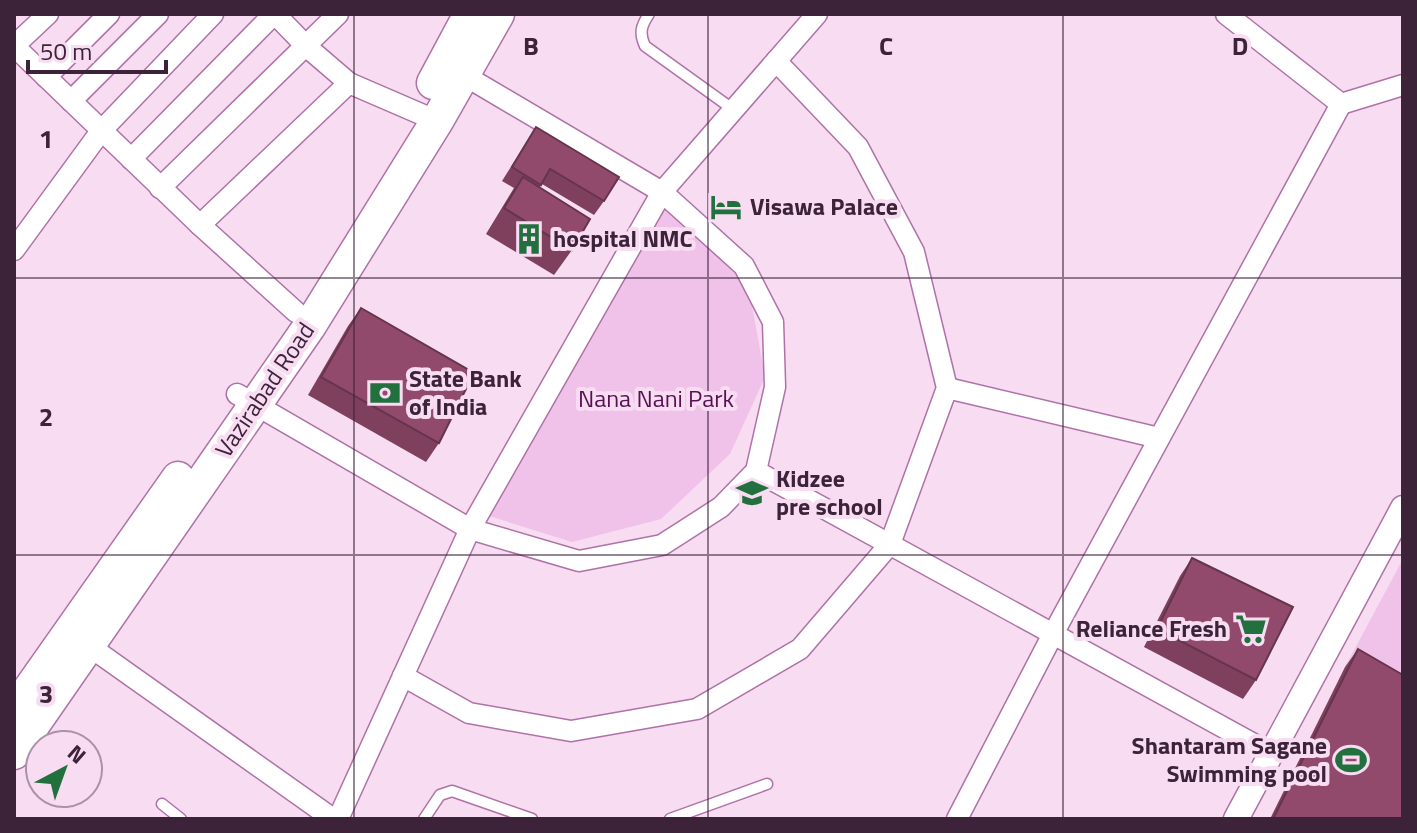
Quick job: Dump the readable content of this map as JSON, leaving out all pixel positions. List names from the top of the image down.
{
  "streets": {
    "main road": ["Vazirabad Road"]
  },
  "parks": ["Nana Nani Park"],
  "places": {
    "hotel": ["Visawa Palace"],
    "building": ["hospital NMC"],
    "bank": ["State Bank of India"],
    "school or university": ["Kidzee pre school"],
    "supermarket": ["Reliance Fresh"],
    "sports": ["Shantaram Sagane Swimming pool"]
  },
  "scale_bar": "50 m",
  "north": "top right",
  "grid": {
    "columns": ["B", "C", "D"],
    "rows": ["1", "2", "3"]
  }
}
